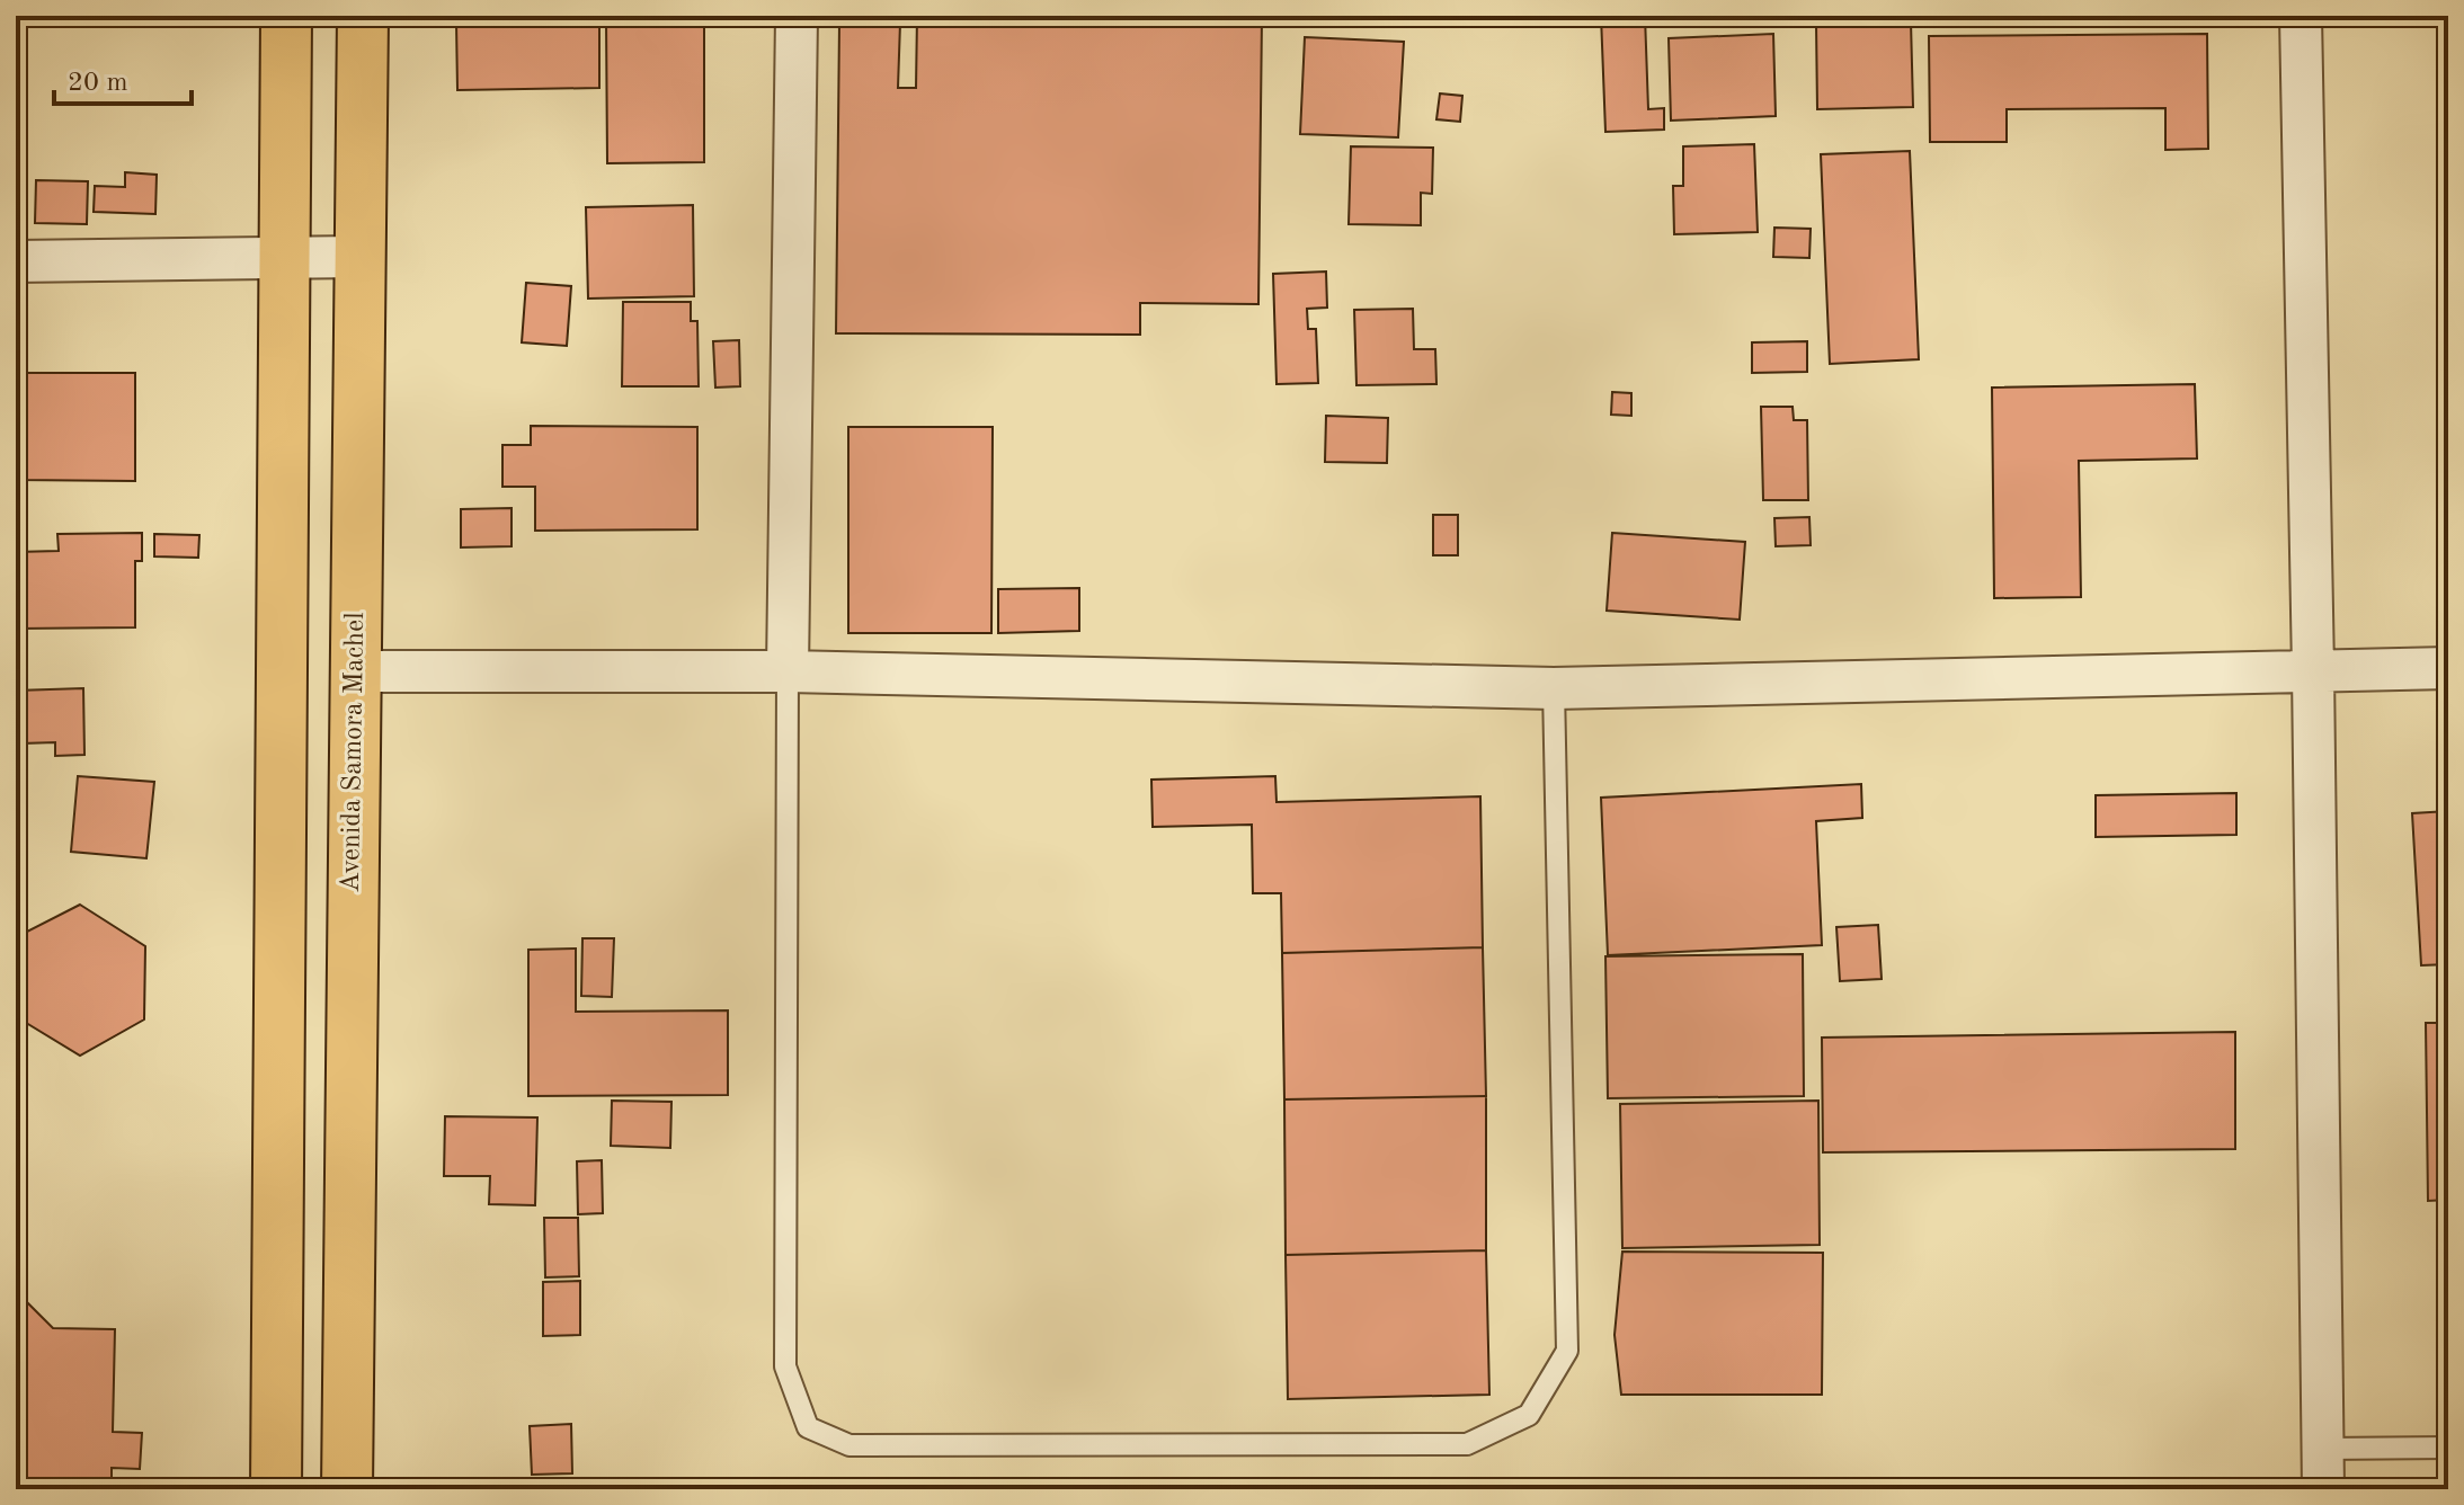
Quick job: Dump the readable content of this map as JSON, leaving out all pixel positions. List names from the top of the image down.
{
  "streets": {
    "highway": ["Avenida Samora Machel"]
  },
  "scale_bar": "20 m"
}
